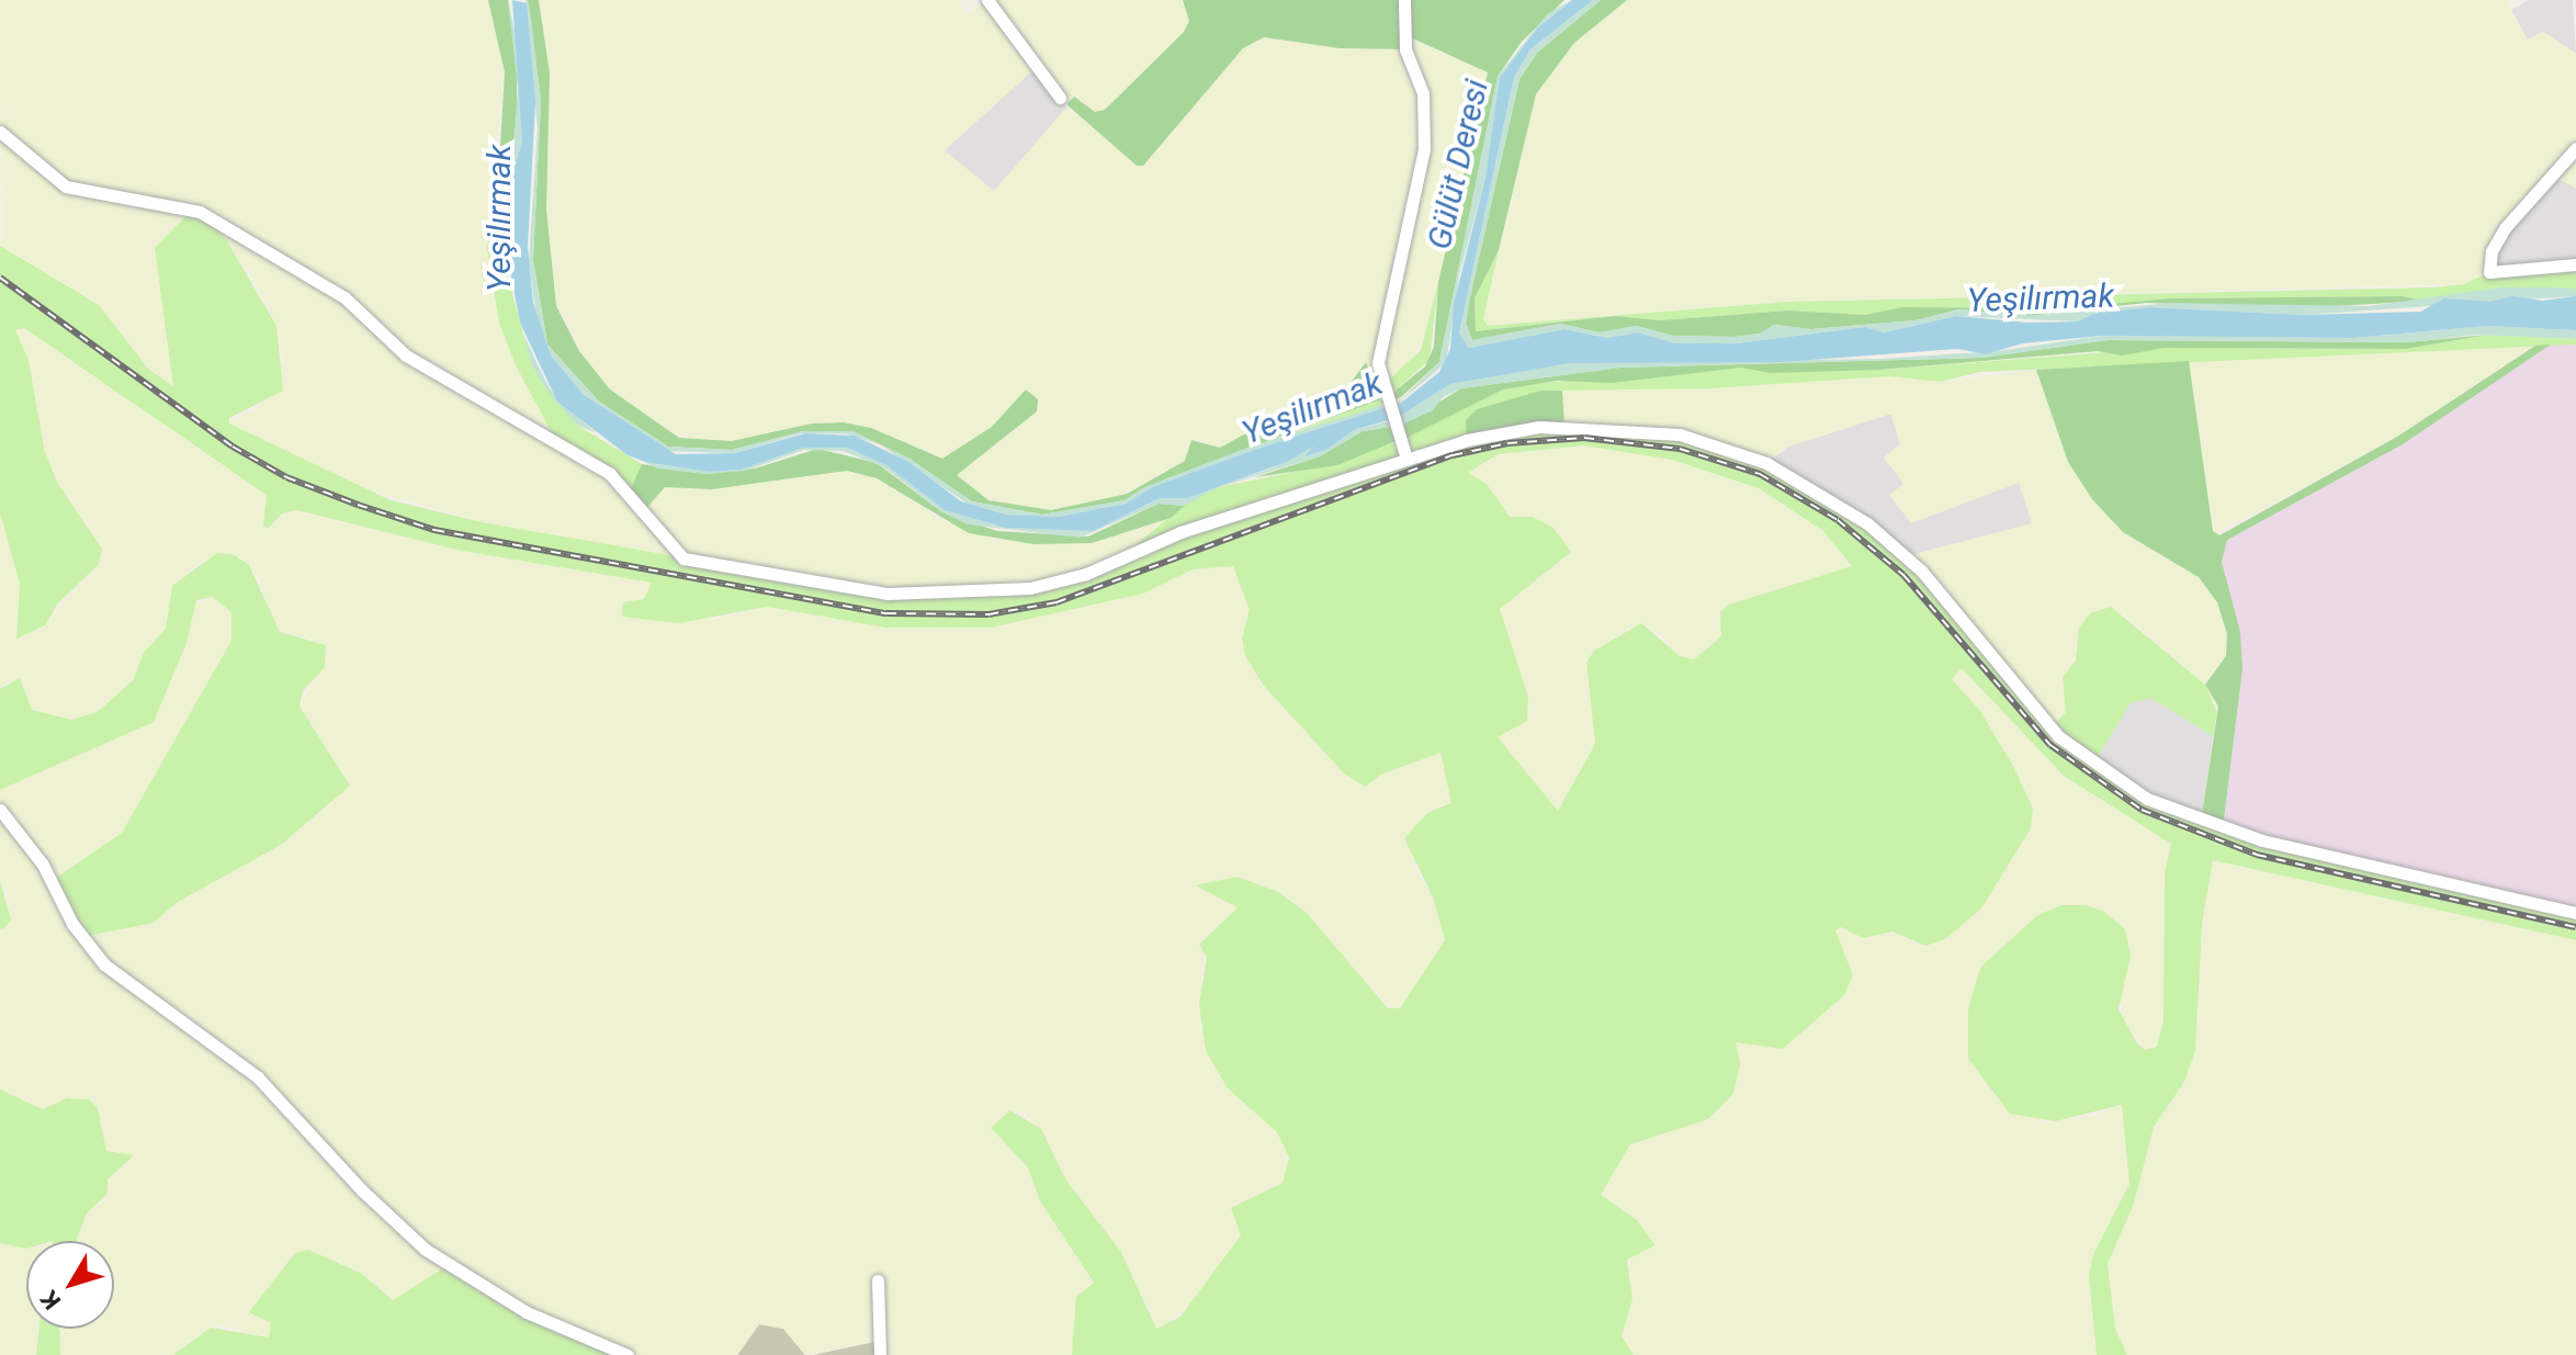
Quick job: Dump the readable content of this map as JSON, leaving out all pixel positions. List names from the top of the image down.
{
  "water": ["Gülüt Deresi", "Yeşilırmak"],
  "north": "bottom left"
}
